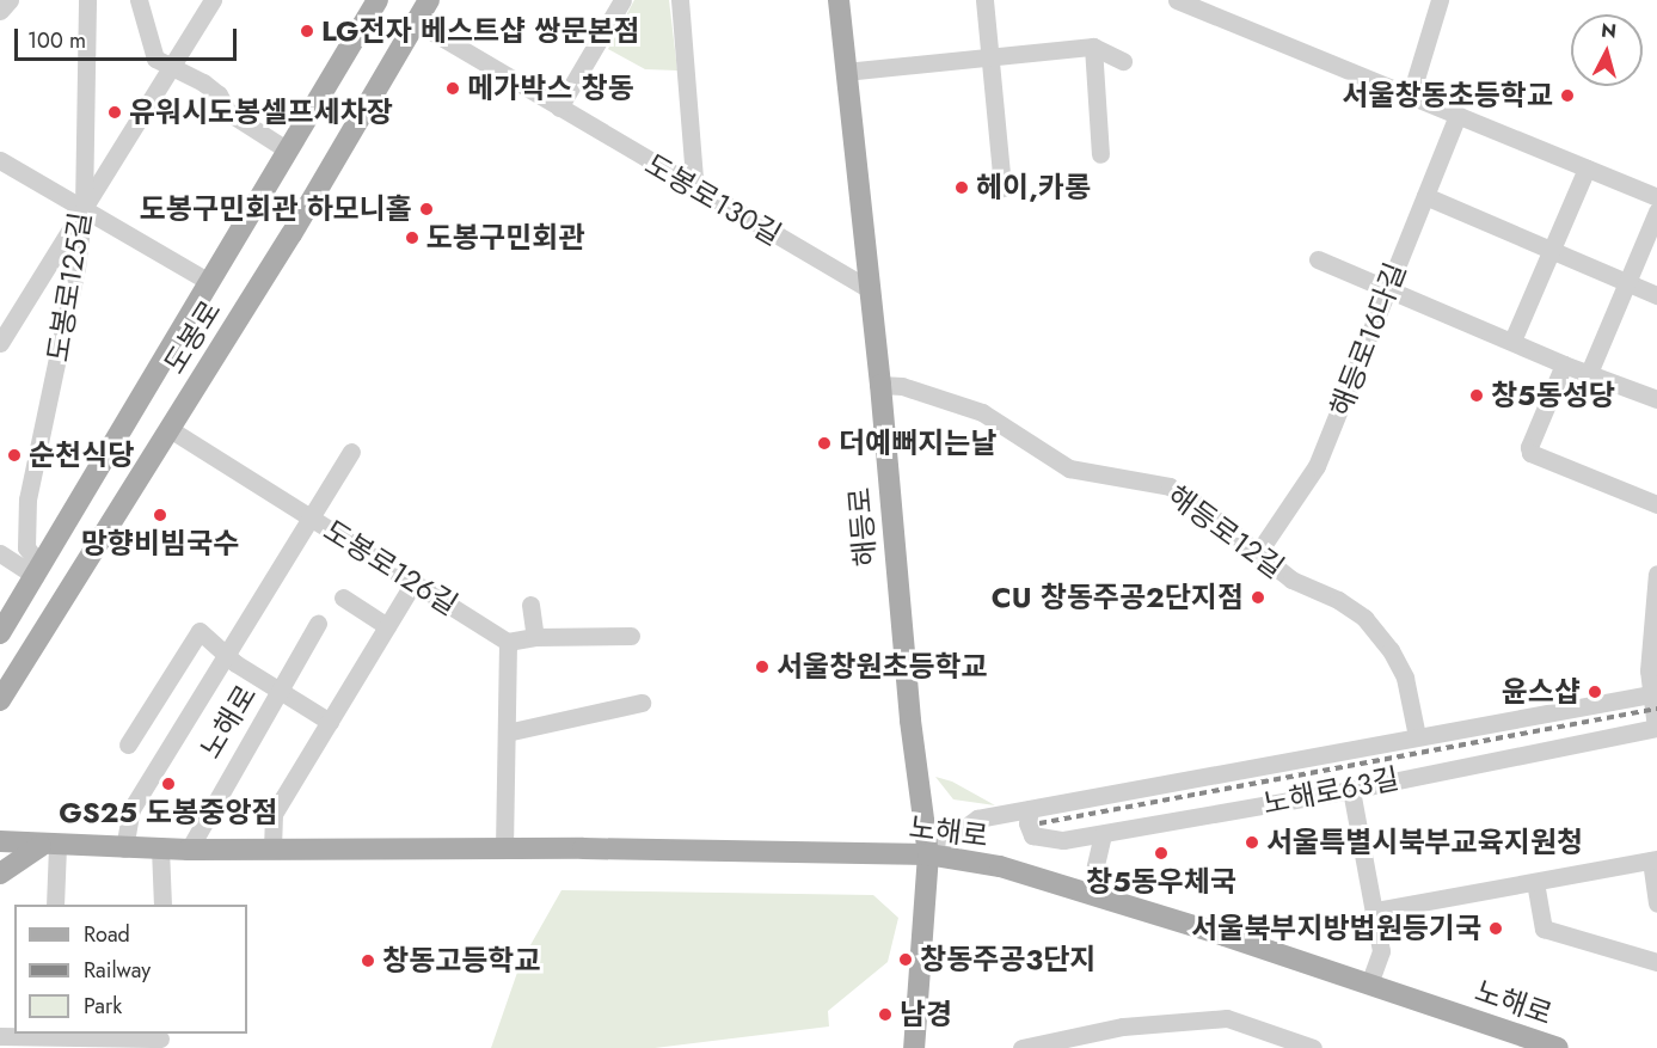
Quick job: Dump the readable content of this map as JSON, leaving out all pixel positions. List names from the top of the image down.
{
  "streets": {
    "main road": ["도봉로", "해등로", "노해로"],
    "street": [
      "도봉로130길",
      "도봉로125길",
      "해등로16다길",
      "해등로12길",
      "도봉로126길",
      "노해로63길"
    ]
  },
  "crossings": [
    ["도봉로130길", "도봉로"],
    ["도봉로130길", "해등로"],
    ["도봉로125길", "도봉로"],
    ["도봉로", "도봉로126길"],
    ["해등로16다길", "해등로12길"],
    ["해등로", "해등로12길"],
    ["해등로", "노해로"],
    ["해등로", "노해로63길"],
    ["해등로12길", "노해로63길"],
    ["노해로", "노해로63길"]
  ],
  "places": [
    "LG전자 베스트샵 쌍문본점",
    "메가박스 창동",
    "서울창동초등학교",
    "유워시도봉셀프세차장",
    "헤이,카롱",
    "도봉구민회관 하모니홀",
    "도봉구민회관",
    "창5동성당",
    "더예뻐지는날",
    "순천식당",
    "망향비빔국수",
    "CU 창동주공2단지점",
    "서울창원초등학교",
    "윤스샵",
    "GS25 도봉중앙점",
    "서울특별시북부교육지원청",
    "창5동우체국",
    "서울북부지방법원등기국",
    "창동주공3단지",
    "창동고등학교",
    "남경"
  ],
  "legend": ["Road", "Railway", "Park"],
  "scale_bar": "100 m",
  "north": "top"
}
